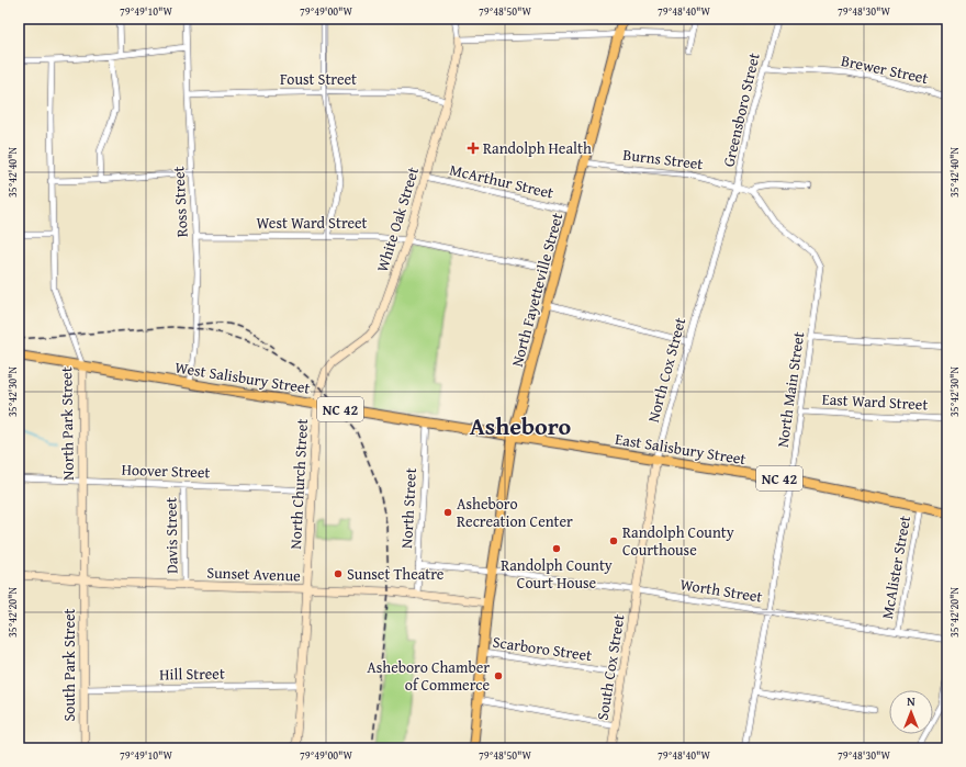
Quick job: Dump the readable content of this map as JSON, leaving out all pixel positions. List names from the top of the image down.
{
  "streets": {
    "main road": [
      "White Oak Street",
      "North Fayetteville Street",
      "North Cox Street",
      "West Salisbury Street",
      "NC 42",
      "North Park Street",
      "East Salisbury Street",
      "North Church Street",
      "Sunset Avenue",
      "South Park Street",
      "South Cox Street"
    ],
    "street": [
      "Brewer Street",
      "Foust Street",
      "Greensboro Street",
      "Burns Street",
      "McArthur Street",
      "Ross Street",
      "West Ward Street",
      "North Main Street",
      "East Ward Street",
      "Hoover Street",
      "North Street",
      "Davis Street",
      "McAlister Street",
      "Worth Street",
      "Scarboro Street",
      "Hill Street"
    ]
  },
  "crossings": [
    ["Brewer Street", "Greensboro Street"],
    ["Foust Street", "Ross Street"],
    ["Foust Street", "White Oak Street"],
    ["Greensboro Street", "Burns Street"],
    ["Greensboro Street", "North Cox Street"],
    ["Greensboro Street", "North Main Street"],
    ["Burns Street", "North Fayetteville Street"],
    ["Burns Street", "North Cox Street"],
    ["McArthur Street", "White Oak Street"],
    ["McArthur Street", "North Fayetteville Street"],
    ["Ross Street", "West Ward Street"],
    ["Ross Street", "West Salisbury Street"],
    ["White Oak Street", "West Ward Street"],
    ["White Oak Street", "West Salisbury Street"],
    ["White Oak Street", "North Church Street"],
    ["West Ward Street", "North Fayetteville Street"],
    ["North Fayetteville Street", "West Salisbury Street"],
    ["North Fayetteville Street", "East Salisbury Street"],
    ["North Fayetteville Street", "Sunset Avenue"],
    ["North Fayetteville Street", "Worth Street"],
    ["North Fayetteville Street", "Scarboro Street"],
    ["North Cox Street", "East Salisbury Street"],
    ["North Cox Street", "Worth Street"],
    ["North Cox Street", "South Cox Street"],
    ["West Salisbury Street", "North Park Street"],
    ["West Salisbury Street", "East Salisbury Street"],
    ["West Salisbury Street", "North Church Street"],
    ["West Salisbury Street", "North Street"],
    ["North Main Street", "East Ward Street"],
    ["North Main Street", "East Salisbury Street"],
    ["North Main Street", "Worth Street"],
    ["North Park Street", "Hoover Street"],
    ["North Park Street", "Sunset Avenue"],
    ["North Park Street", "South Park Street"],
    ["East Salisbury Street", "McAlister Street"],
    ["Hoover Street", "North Church Street"],
    ["Hoover Street", "Davis Street"],
    ["North Church Street", "Sunset Avenue"],
    ["North Church Street", "Hill Street"],
    ["North Street", "Sunset Avenue"],
    ["North Street", "Worth Street"],
    ["Davis Street", "Sunset Avenue"],
    ["McAlister Street", "Worth Street"],
    ["Sunset Avenue", "South Park Street"],
    ["Worth Street", "South Cox Street"],
    ["Scarboro Street", "South Cox Street"],
    ["South Park Street", "Hill Street"]
  ],
  "districts": ["Asheboro"],
  "places": {
    "health": ["Randolph Health"],
    "other": [
      "Asheboro Recreation Center",
      "Randolph County Courthouse",
      "Randolph County Court House",
      "Sunset Theatre",
      "Asheboro Chamber of Commerce"
    ]
  },
  "north": "top",
  "coordinates": [
    "79°49'10\"W",
    "79°49'00\"W",
    "79°48'50\"W",
    "79°48'40\"W",
    "79°48'30\"W",
    "35°42'40\"N",
    "35°42'30\"N",
    "35°42'20\"N"
  ]
}
